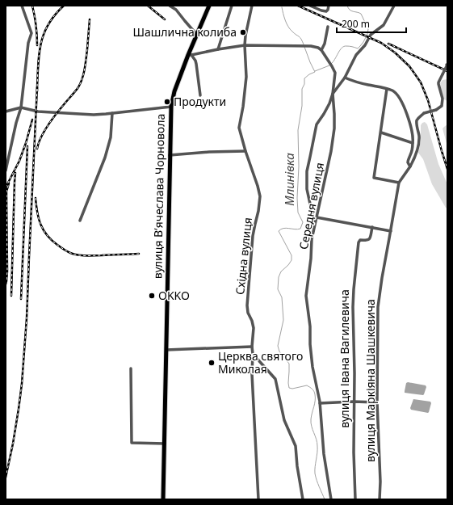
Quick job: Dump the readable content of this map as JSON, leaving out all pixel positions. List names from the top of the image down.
{
  "streets": {
    "main road": ["вулиця Вʼячеслава Чорновола"],
    "street": [
      "Середня вулиця",
      "Східна вулиця",
      "вулиця Івана Вагилевича",
      "вулиця Маркіяна Шашкевича"
    ]
  },
  "water": ["Млинівка"],
  "places": [
    "Шашлична колиба",
    "Продукти",
    "OKKO",
    "Церква святого Миколая"
  ],
  "scale_bar": "200 m"
}
